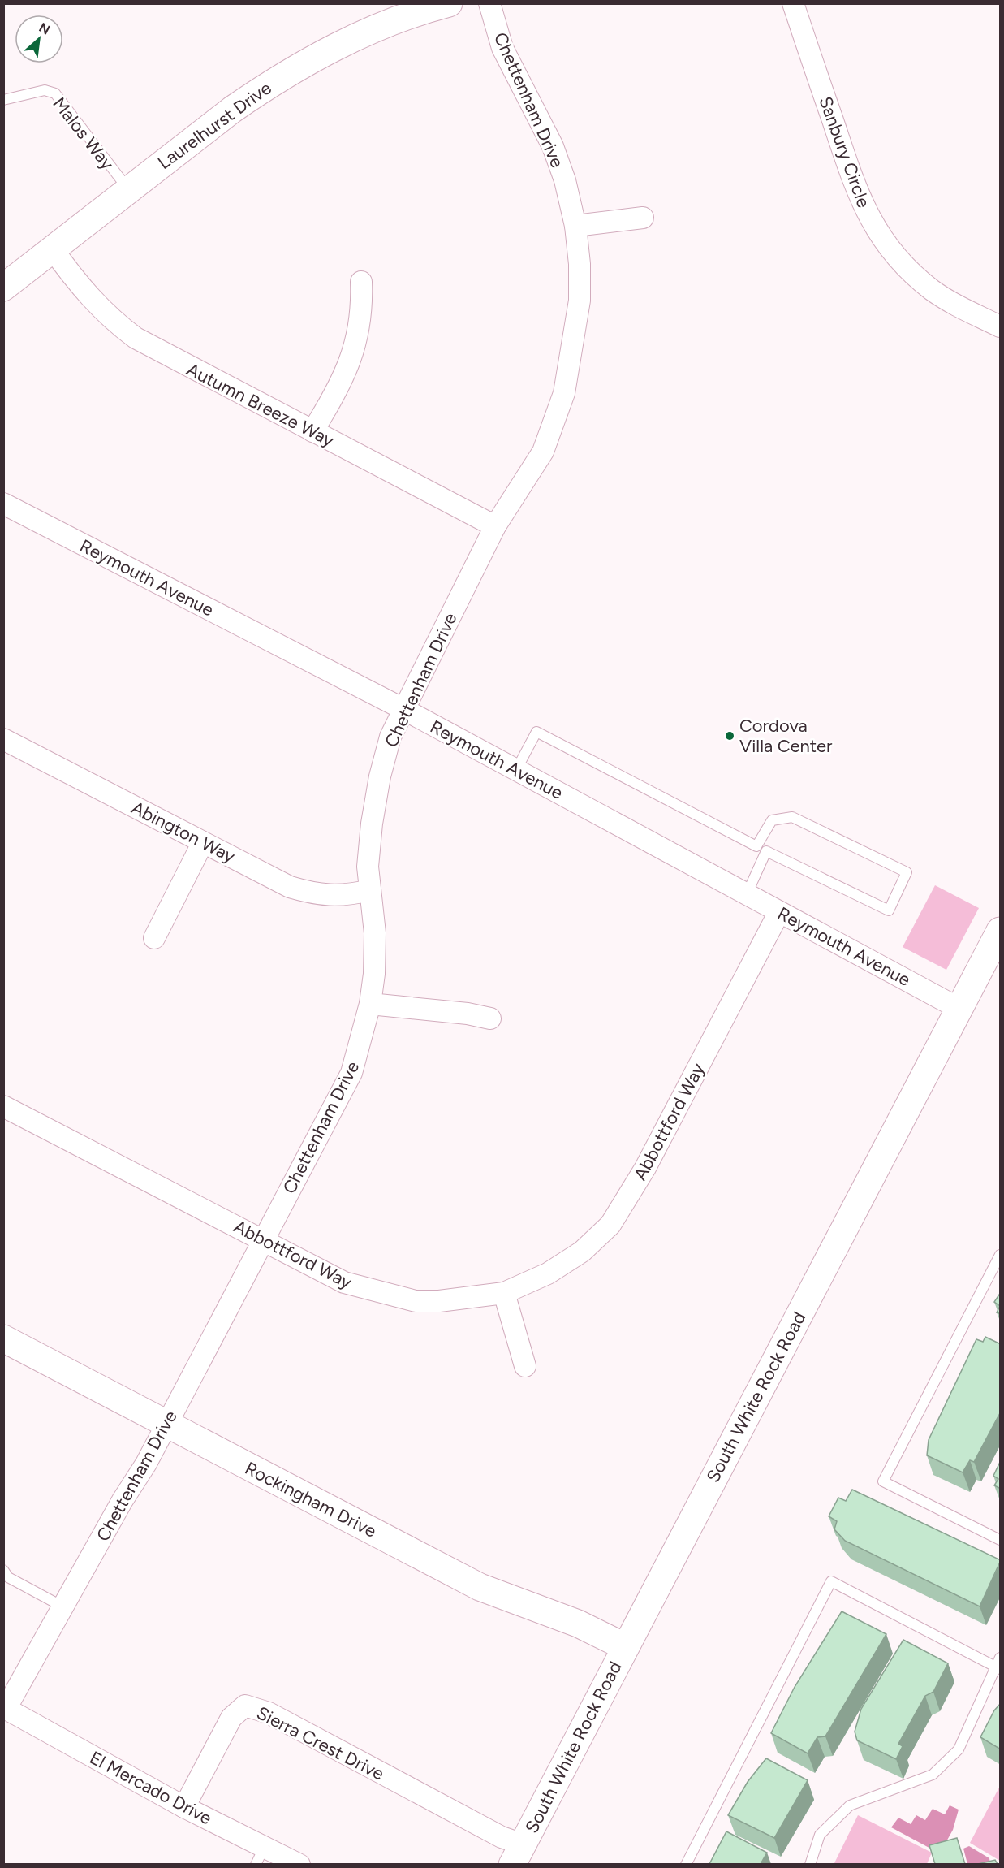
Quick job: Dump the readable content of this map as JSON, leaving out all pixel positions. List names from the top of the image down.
{
  "streets": {
    "street": [
      "Chettenham Drive",
      "Laurelhurst Drive",
      "Sanbury Circle",
      "Autumn Breeze Way",
      "Reymouth Avenue",
      "Abington Way",
      "Abbottford Way",
      "South White Rock Road",
      "Rockingham Drive",
      "Sierra Crest Drive",
      "El Mercado Drive"
    ],
    "lane": ["Malos Way"]
  },
  "crossings": [
    ["Chettenham Drive", "Autumn Breeze Way"],
    ["Chettenham Drive", "Reymouth Avenue"],
    ["Chettenham Drive", "Abington Way"],
    ["Chettenham Drive", "Abbottford Way"],
    ["Chettenham Drive", "Rockingham Drive"],
    ["Chettenham Drive", "El Mercado Drive"],
    ["Laurelhurst Drive", "Malos Way"],
    ["Laurelhurst Drive", "Autumn Breeze Way"],
    ["Reymouth Avenue", "Abbottford Way"],
    ["Reymouth Avenue", "South White Rock Road"],
    ["South White Rock Road", "Rockingham Drive"],
    ["South White Rock Road", "Sierra Crest Drive"],
    ["Sierra Crest Drive", "El Mercado Drive"]
  ],
  "places": ["Cordova Villa Center"],
  "north": "top right"
}
